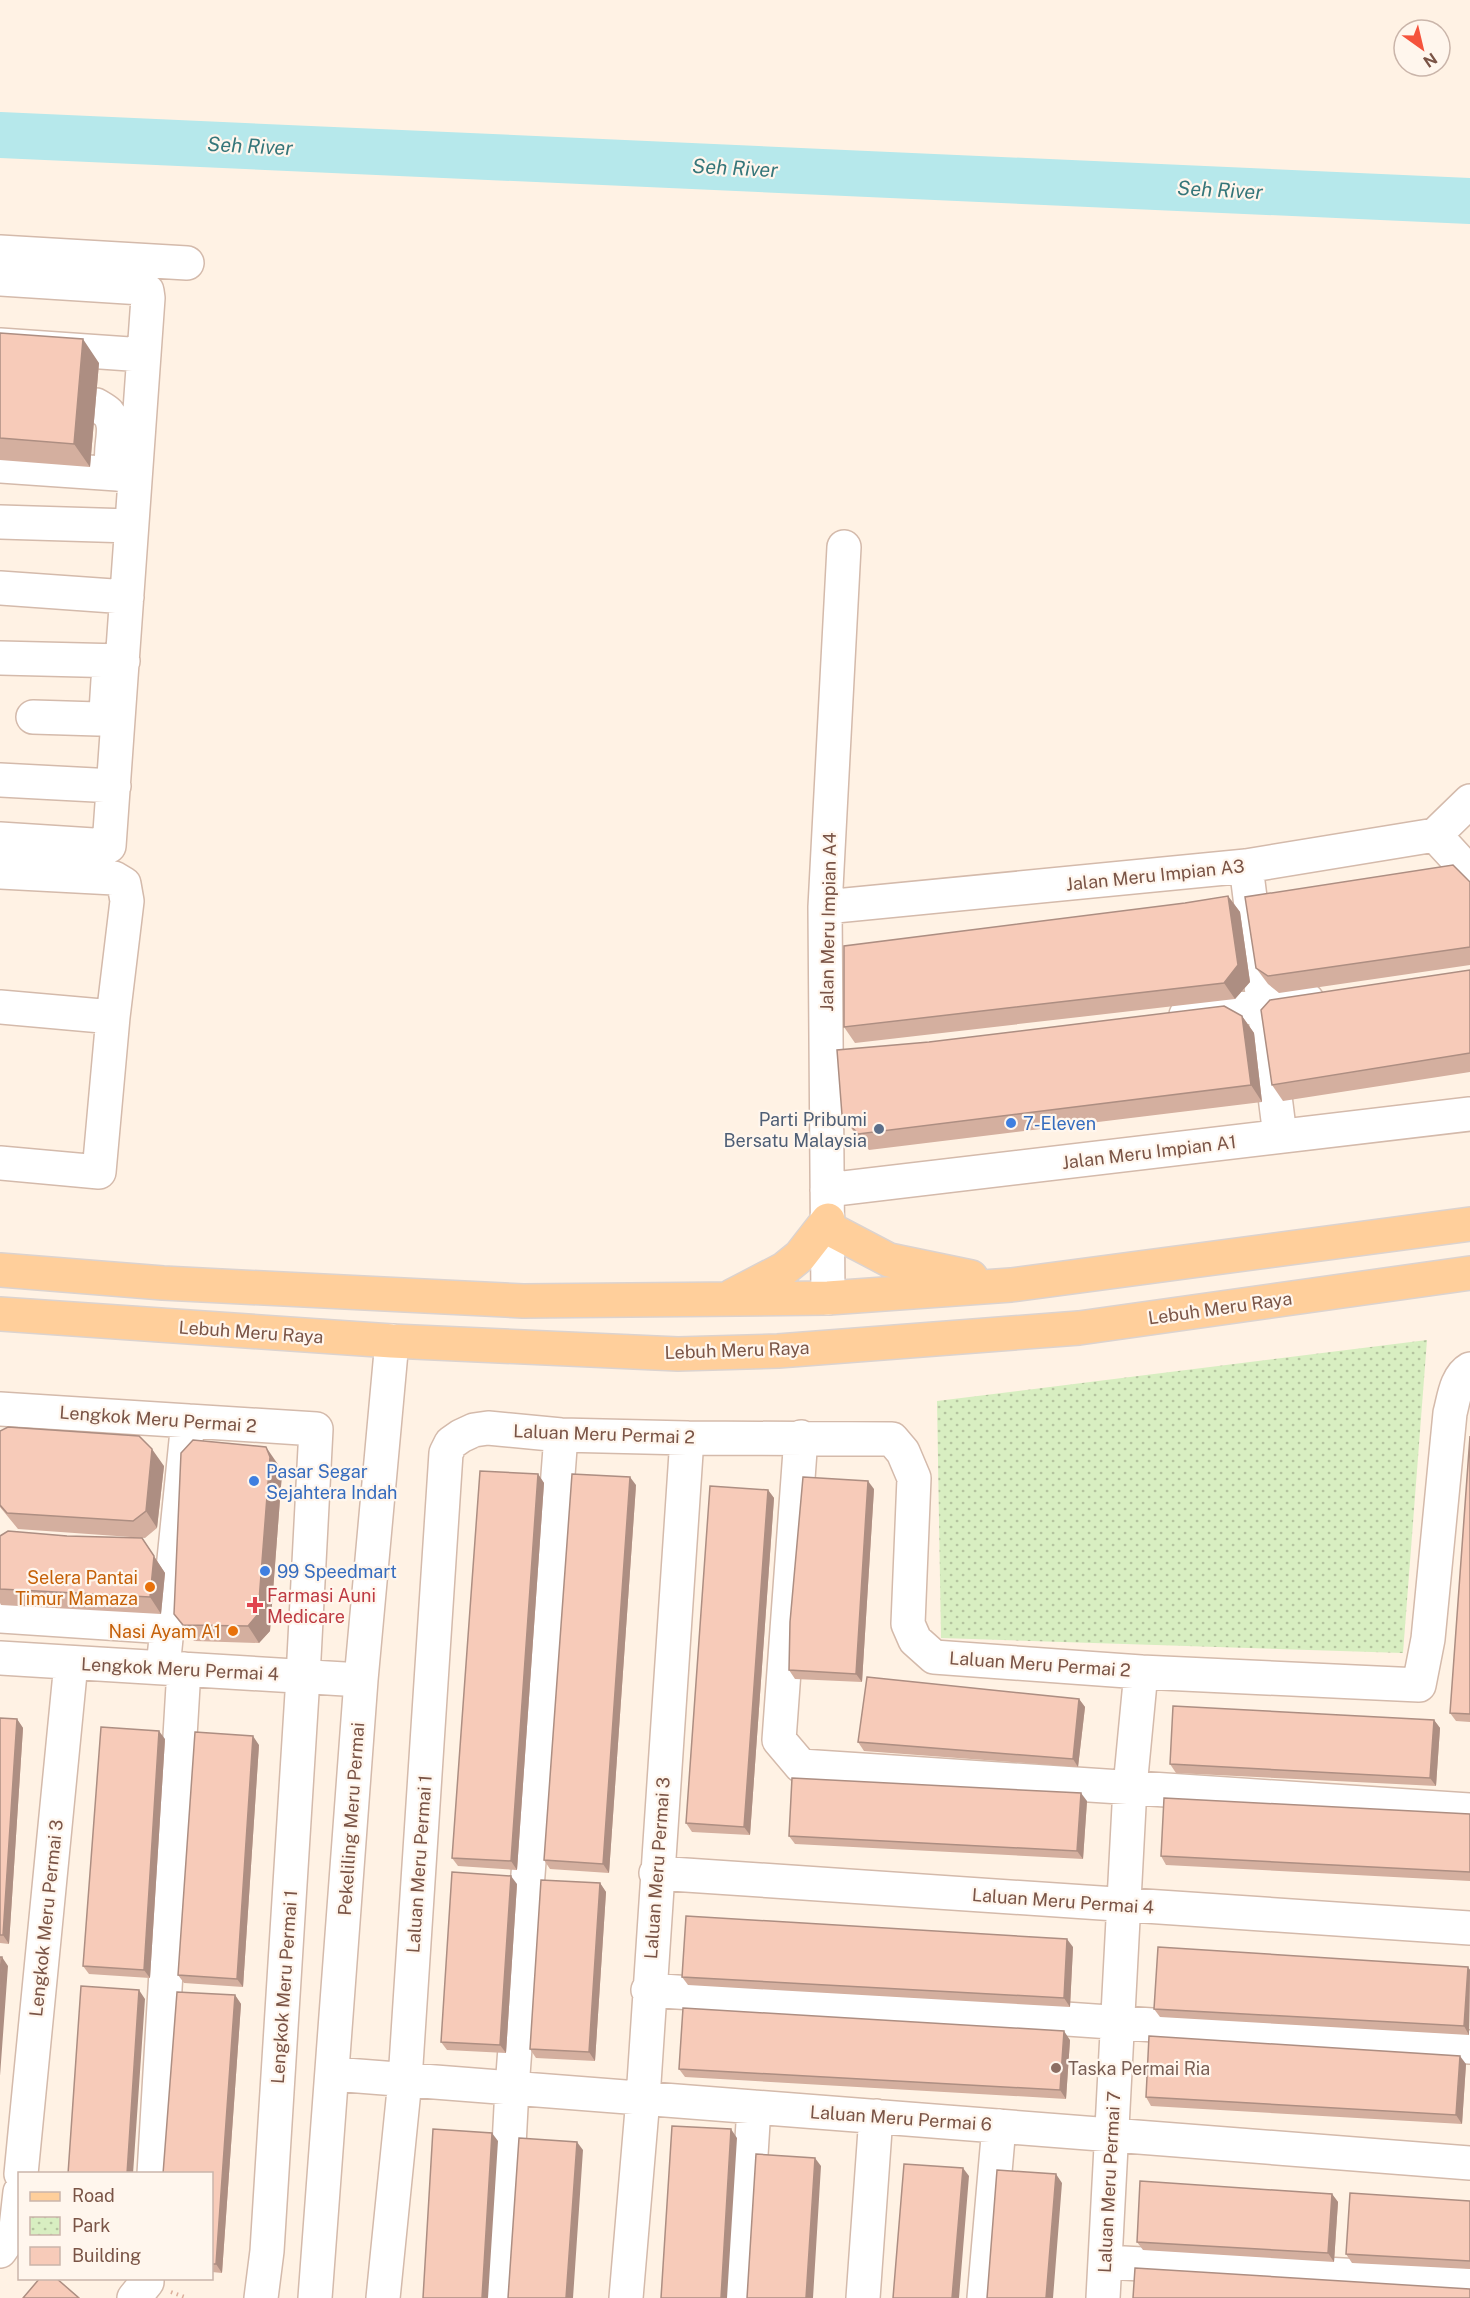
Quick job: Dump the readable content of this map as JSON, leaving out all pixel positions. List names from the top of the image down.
{
  "streets": {
    "main road": ["Lebuh Meru Raya"],
    "street": [
      "Jalan Meru Impian A3",
      "Jalan Meru Impian A4",
      "Jalan Meru Impian A1",
      "Lengkok Meru Permai 2",
      "Laluan Meru Permai 2",
      "Lengkok Meru Permai 4",
      "Pekeliling Meru Permai",
      "Laluan Meru Permai 1",
      "Laluan Meru Permai 3",
      "Laluan Meru Permai 4",
      "Lengkok Meru Permai 3",
      "Lengkok Meru Permai 1",
      "Laluan Meru Permai 6",
      "Laluan Meru Permai 7"
    ]
  },
  "crossings": [
    ["Jalan Meru Impian A3", "Jalan Meru Impian A4"],
    ["Jalan Meru Impian A4", "Jalan Meru Impian A1"],
    ["Lebuh Meru Raya", "Pekeliling Meru Permai"],
    ["Lengkok Meru Permai 2", "Lengkok Meru Permai 4"],
    ["Lengkok Meru Permai 2", "Lengkok Meru Permai 1"],
    ["Laluan Meru Permai 2", "Laluan Meru Permai 1"],
    ["Laluan Meru Permai 2", "Laluan Meru Permai 3"],
    ["Laluan Meru Permai 2", "Laluan Meru Permai 7"],
    ["Lengkok Meru Permai 4", "Pekeliling Meru Permai"],
    ["Lengkok Meru Permai 4", "Lengkok Meru Permai 3"],
    ["Lengkok Meru Permai 4", "Lengkok Meru Permai 1"],
    ["Pekeliling Meru Permai", "Laluan Meru Permai 6"],
    ["Laluan Meru Permai 1", "Laluan Meru Permai 6"],
    ["Laluan Meru Permai 3", "Laluan Meru Permai 4"],
    ["Laluan Meru Permai 3", "Laluan Meru Permai 6"],
    ["Laluan Meru Permai 4", "Laluan Meru Permai 7"],
    ["Laluan Meru Permai 6", "Laluan Meru Permai 7"]
  ],
  "water": ["Seh River"],
  "places": {
    "other": [
      "7-Eleven",
      "Parti Pribumi Bersatu Malaysia",
      "Pasar Segar Sejahtera Indah",
      "99 Speedmart",
      "Selera Pantai Timur Mamaza",
      "Nasi Ayam A1",
      "Taska Permai Ria"
    ],
    "health": ["Farmasi Auni Medicare"]
  },
  "legend": ["Road", "Park", "Building"],
  "north": "bottom right"
}
